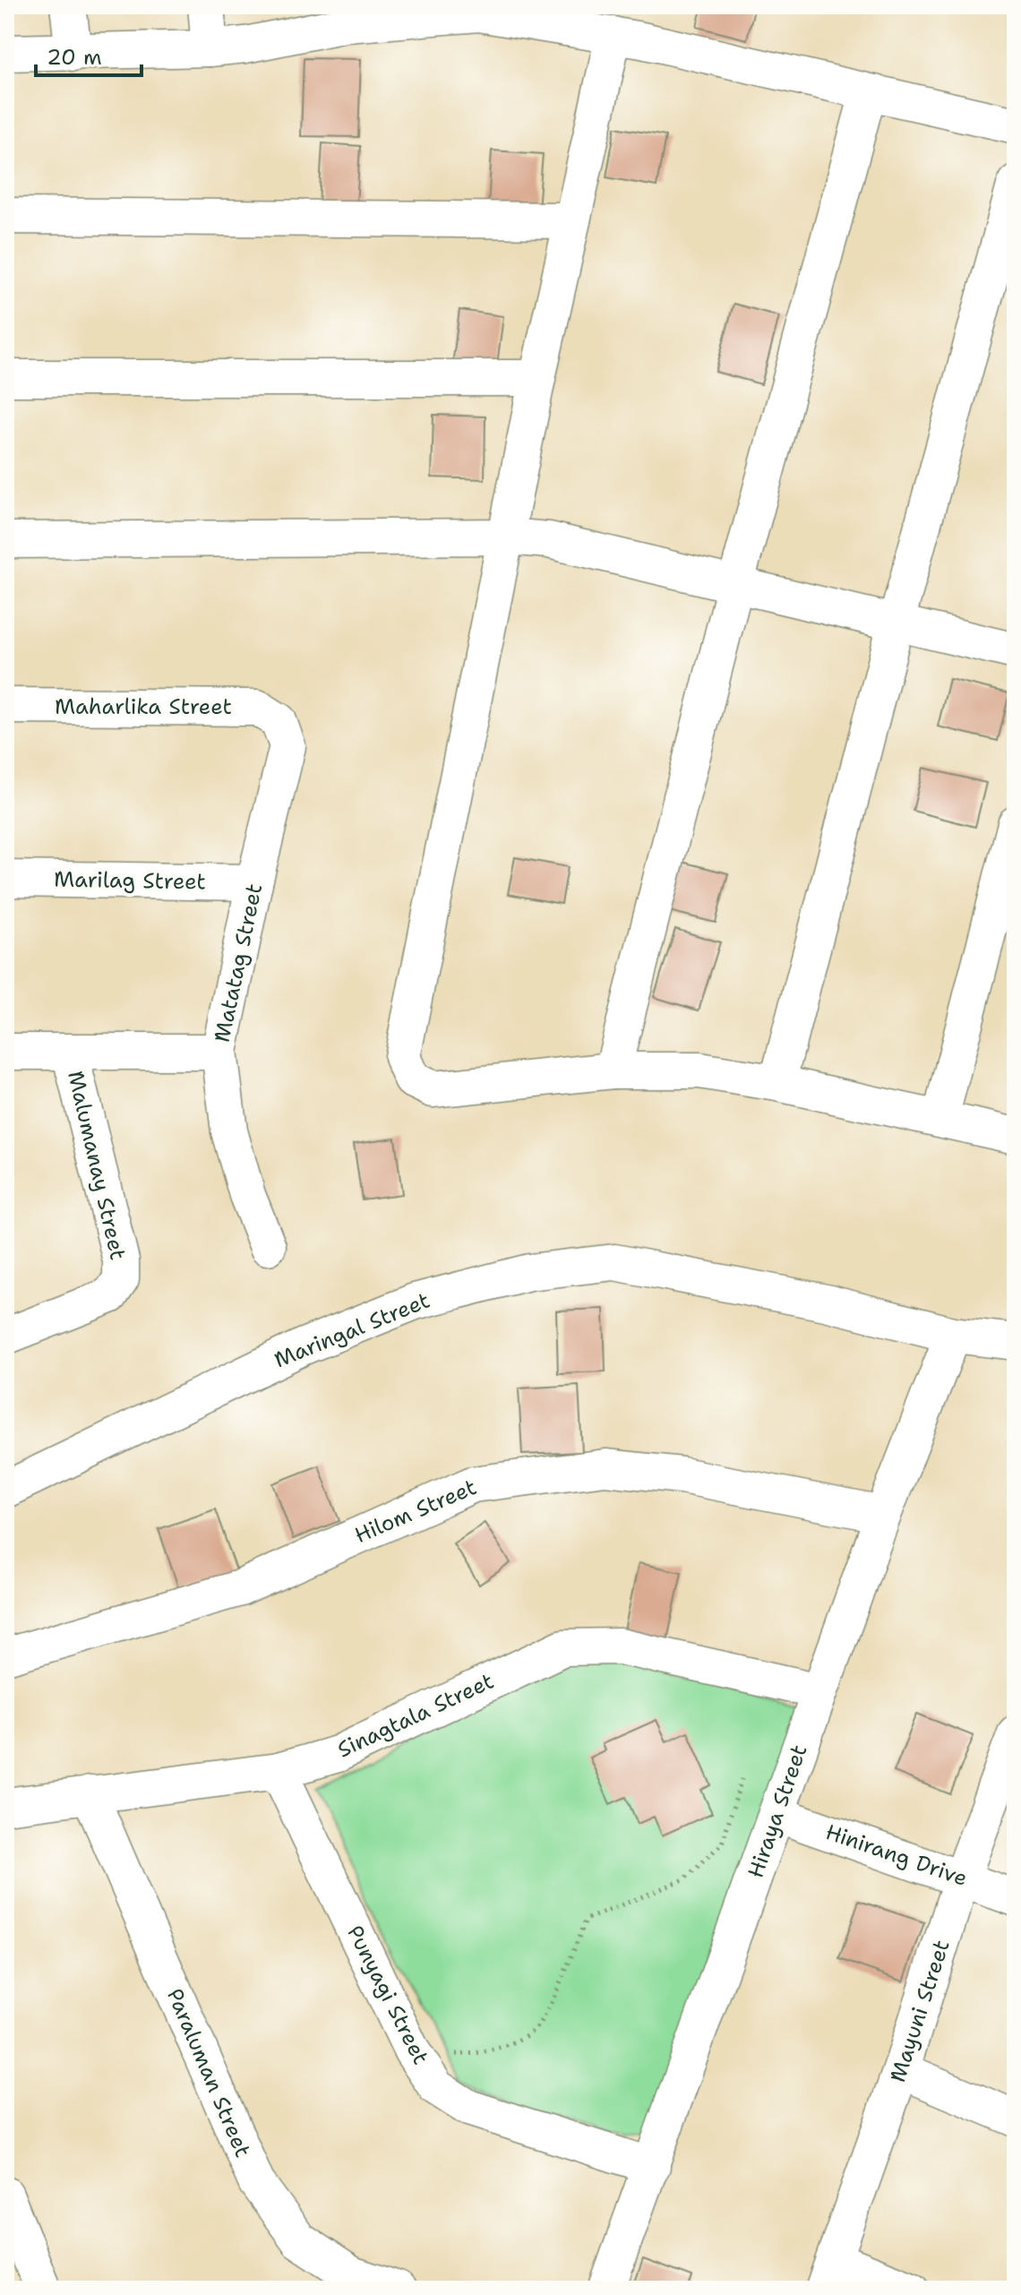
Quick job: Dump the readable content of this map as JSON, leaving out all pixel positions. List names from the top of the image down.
{
  "streets": {
    "street": [
      "Maharlika Street",
      "Marilag Street",
      "Matatag Street",
      "Malumanay Street",
      "Maringal Street",
      "Hilom Street",
      "Sinagtala Street",
      "Hiraya Street",
      "Hinirang Drive",
      "Punyagi Street",
      "Mayuni Street",
      "Paraluman Street"
    ]
  },
  "crossings": [
    ["Maharlika Street", "Matatag Street"],
    ["Marilag Street", "Matatag Street"],
    ["Maringal Street", "Hiraya Street"],
    ["Hilom Street", "Hiraya Street"],
    ["Sinagtala Street", "Hiraya Street"],
    ["Sinagtala Street", "Punyagi Street"],
    ["Sinagtala Street", "Paraluman Street"],
    ["Hiraya Street", "Hinirang Drive"],
    ["Hiraya Street", "Punyagi Street"],
    ["Hinirang Drive", "Mayuni Street"]
  ],
  "scale_bar": "20 m"
}
